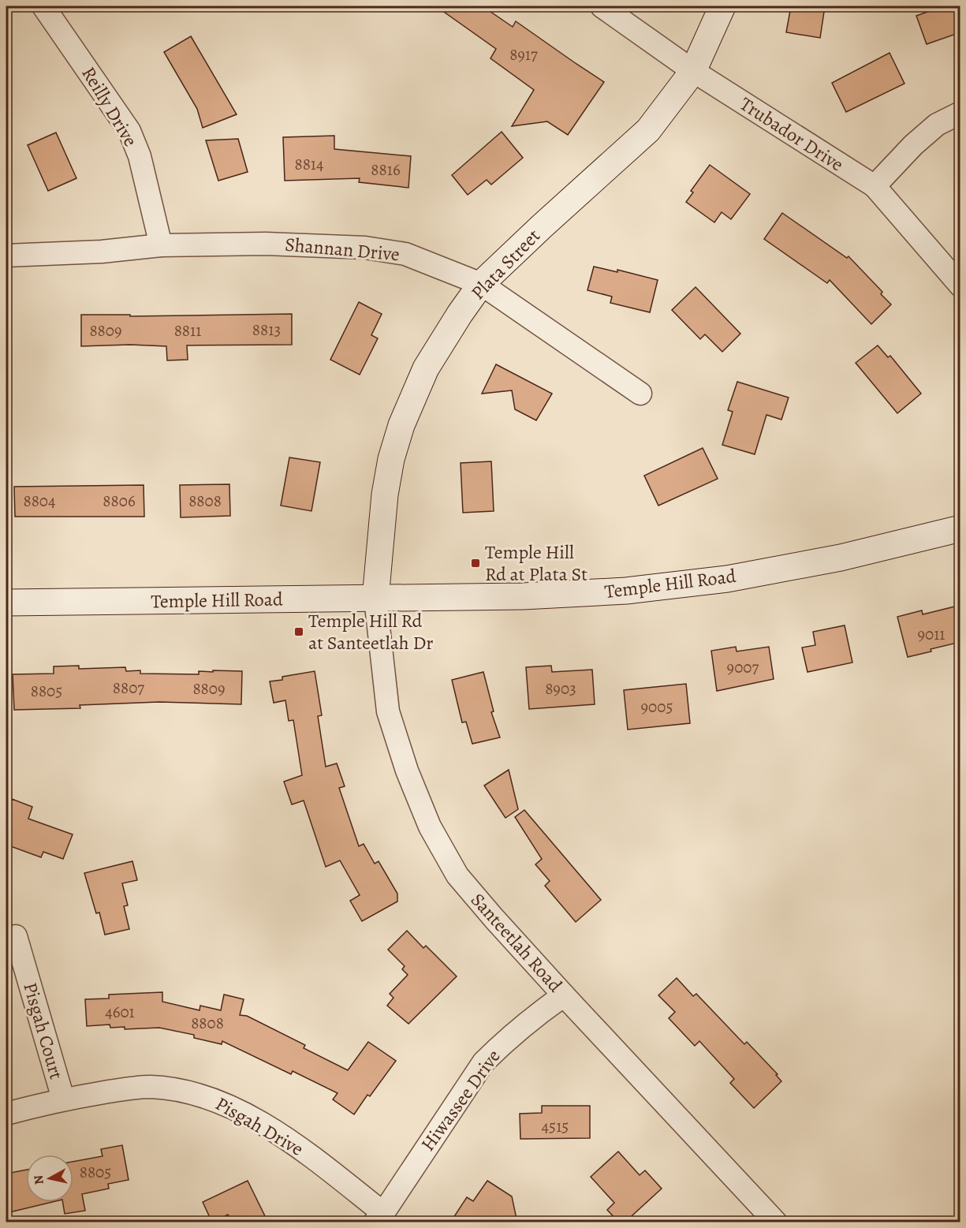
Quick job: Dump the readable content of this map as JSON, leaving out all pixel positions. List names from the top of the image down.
{
  "streets": {
    "main road": ["Plata Street", "Temple Hill Road"],
    "street": [
      "Reilly Drive",
      "Trubador Drive",
      "Shannan Drive",
      "Santeetlah Road",
      "Pisgah Court",
      "Hiwassee Drive",
      "Pisgah Drive"
    ]
  },
  "crossings": [
    ["Reilly Drive", "Shannan Drive"],
    ["Trubador Drive", "Plata Street"],
    ["Shannan Drive", "Plata Street"],
    ["Plata Street", "Temple Hill Road"],
    ["Plata Street", "Santeetlah Road"],
    ["Temple Hill Road", "Santeetlah Road"],
    ["Santeetlah Road", "Hiwassee Drive"],
    ["Pisgah Court", "Pisgah Drive"],
    ["Hiwassee Drive", "Pisgah Drive"]
  ],
  "places": {
    "transit": ["Temple Hill Rd at Plata St", "Temple Hill Rd at Santeetlah Dr"]
  },
  "house_numbers": [
    "8917",
    "8814",
    "8816",
    "8813",
    "8809",
    "8811",
    "8804",
    "8806",
    "8808",
    "9011",
    "9007",
    "8807",
    "8809",
    "8903",
    "8805",
    "9005",
    "4601",
    "8808",
    "4515",
    "8805"
  ],
  "north": "left"
}
